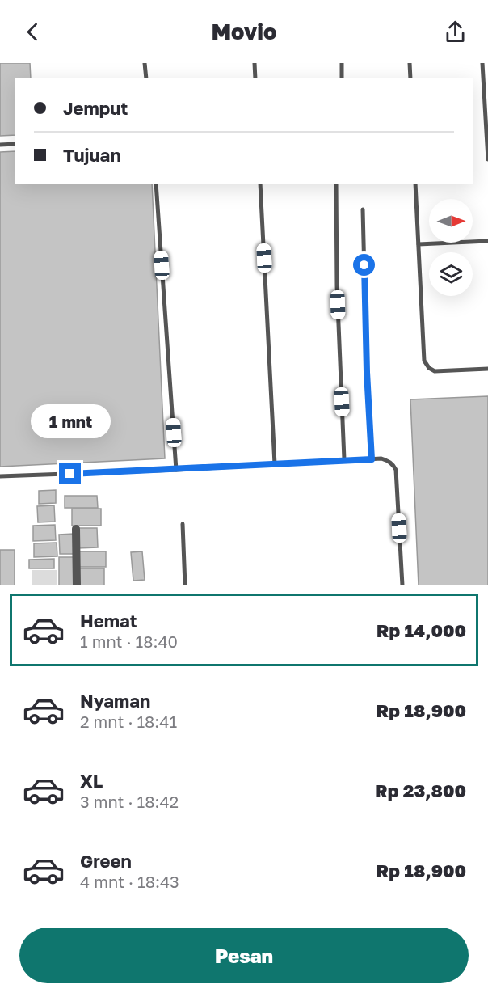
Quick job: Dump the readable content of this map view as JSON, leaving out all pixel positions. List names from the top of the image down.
{
  "north": "right",
  "page": {
    "header": "Movio",
    "banner": ["Jemput", "Tujuan"],
    "bubble": "1 mnt",
    "list": [
      {
        "name": "Hemat",
        "note": "1 mnt · 18:40",
        "value": "Rp 14,000"
      },
      {
        "name": "Nyaman",
        "note": "2 mnt · 18:41",
        "value": "Rp 18,900"
      },
      {
        "name": "XL",
        "note": "3 mnt · 18:42",
        "value": "Rp 23,800"
      },
      {
        "name": "Green",
        "note": "4 mnt · 18:43",
        "value": "Rp 18,900"
      }
    ],
    "buttons": "Pesan"
  }
}
